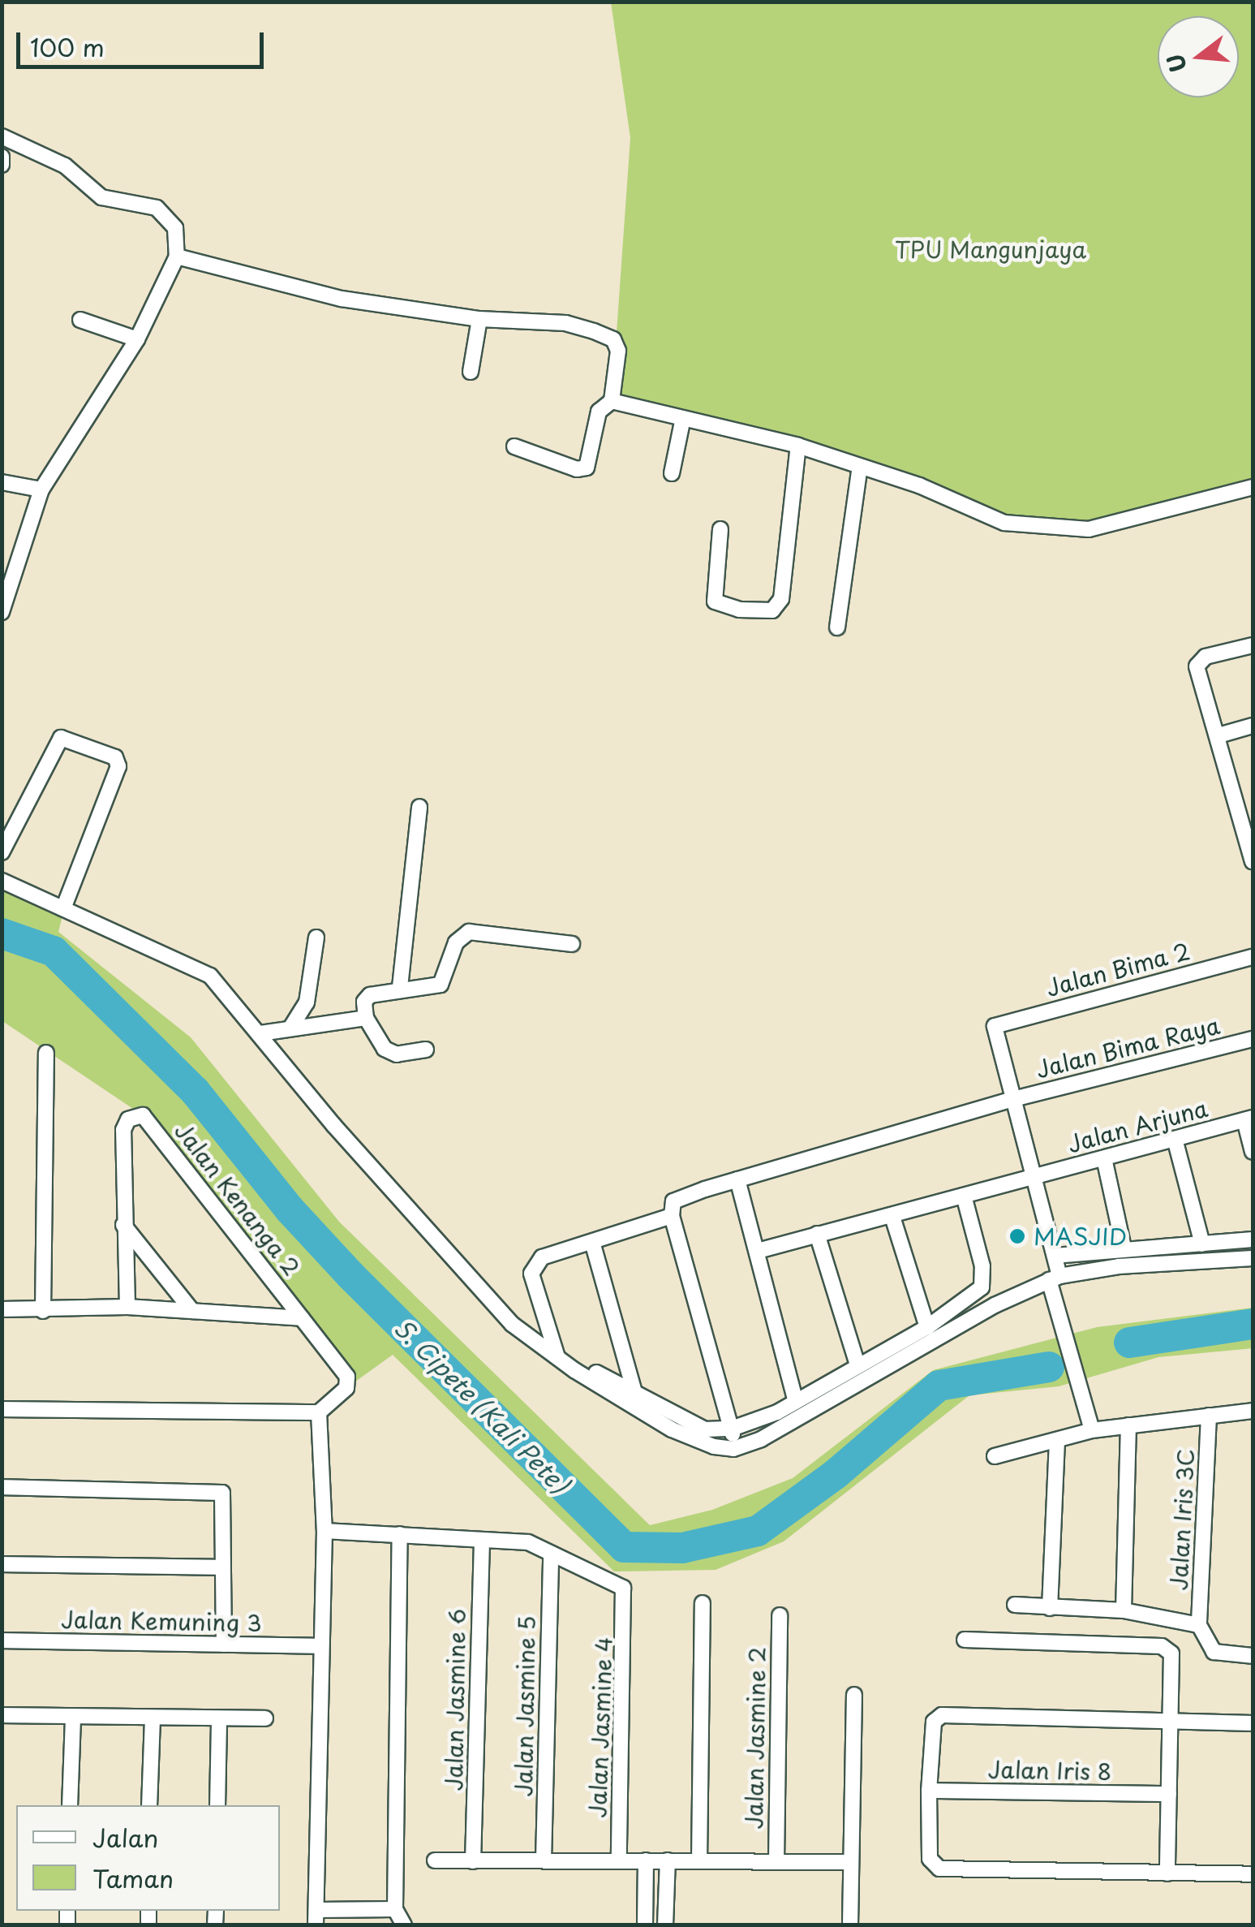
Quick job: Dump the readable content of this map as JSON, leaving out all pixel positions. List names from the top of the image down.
{
  "streets": {
    "street": [
      "Jalan Bima 2",
      "Jalan Bima Raya",
      "Jalan Arjuna",
      "Jalan Kenanga 2",
      "Jalan Iris 3C",
      "Jalan Kemuning 3",
      "Jalan Jasmine 6",
      "Jalan Jasmine 5",
      "Jalan Jasmine 4",
      "Jalan Jasmine 2",
      "Jalan Iris 8"
    ]
  },
  "crossings": [
    ["Jalan Bima 2", "Jalan Bima Raya"],
    ["Jalan Jasmine 5", "Jalan Jasmine 4"]
  ],
  "water": ["S. Cipete (Kali Pete)"],
  "parks": ["TPU Mangunjaya"],
  "places": ["MASJID"],
  "legend": ["Jalan", "Taman"],
  "scale_bar": "100 m",
  "north": "left"
}
